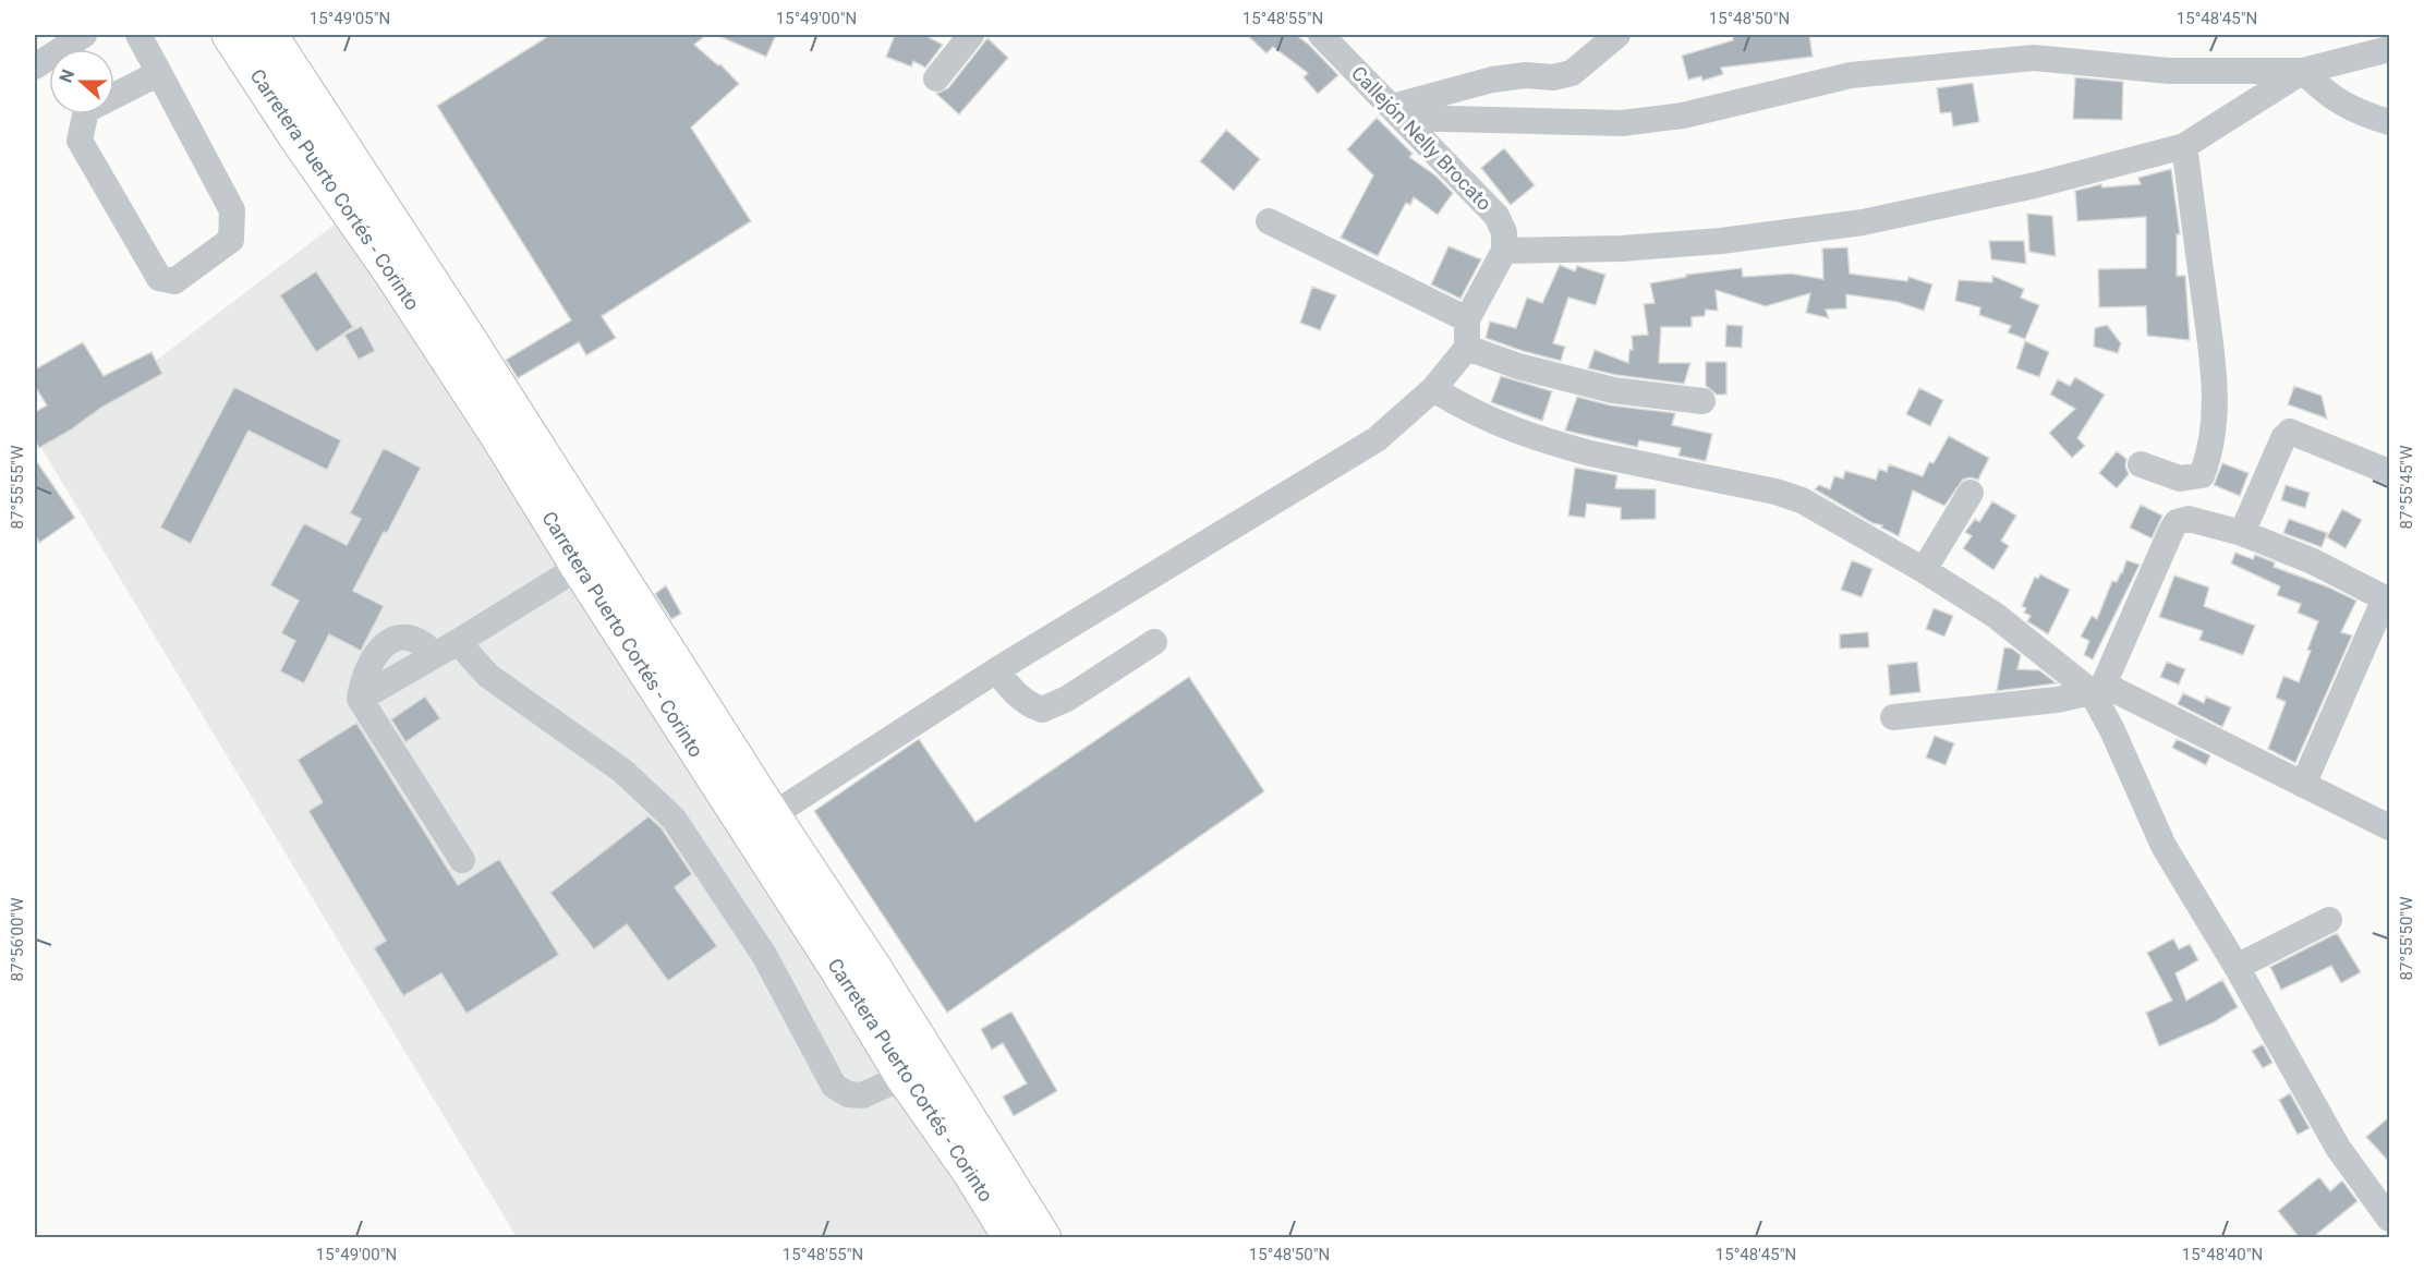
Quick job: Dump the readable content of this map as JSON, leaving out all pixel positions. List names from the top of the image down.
{
  "streets": {
    "highway": ["Carretera Puerto Cortés - Corinto"],
    "street": ["Callejón Nelly Brocato"]
  },
  "north": "left",
  "coordinates": [
    "15°49'05\"N",
    "15°49'00\"N",
    "15°48'55\"N",
    "15°48'50\"N",
    "15°48'45\"N",
    "87°55'45\"W",
    "87°55'55\"W",
    "87°55'50\"W",
    "87°56'00\"W",
    "15°48'40\"N"
  ]
}
